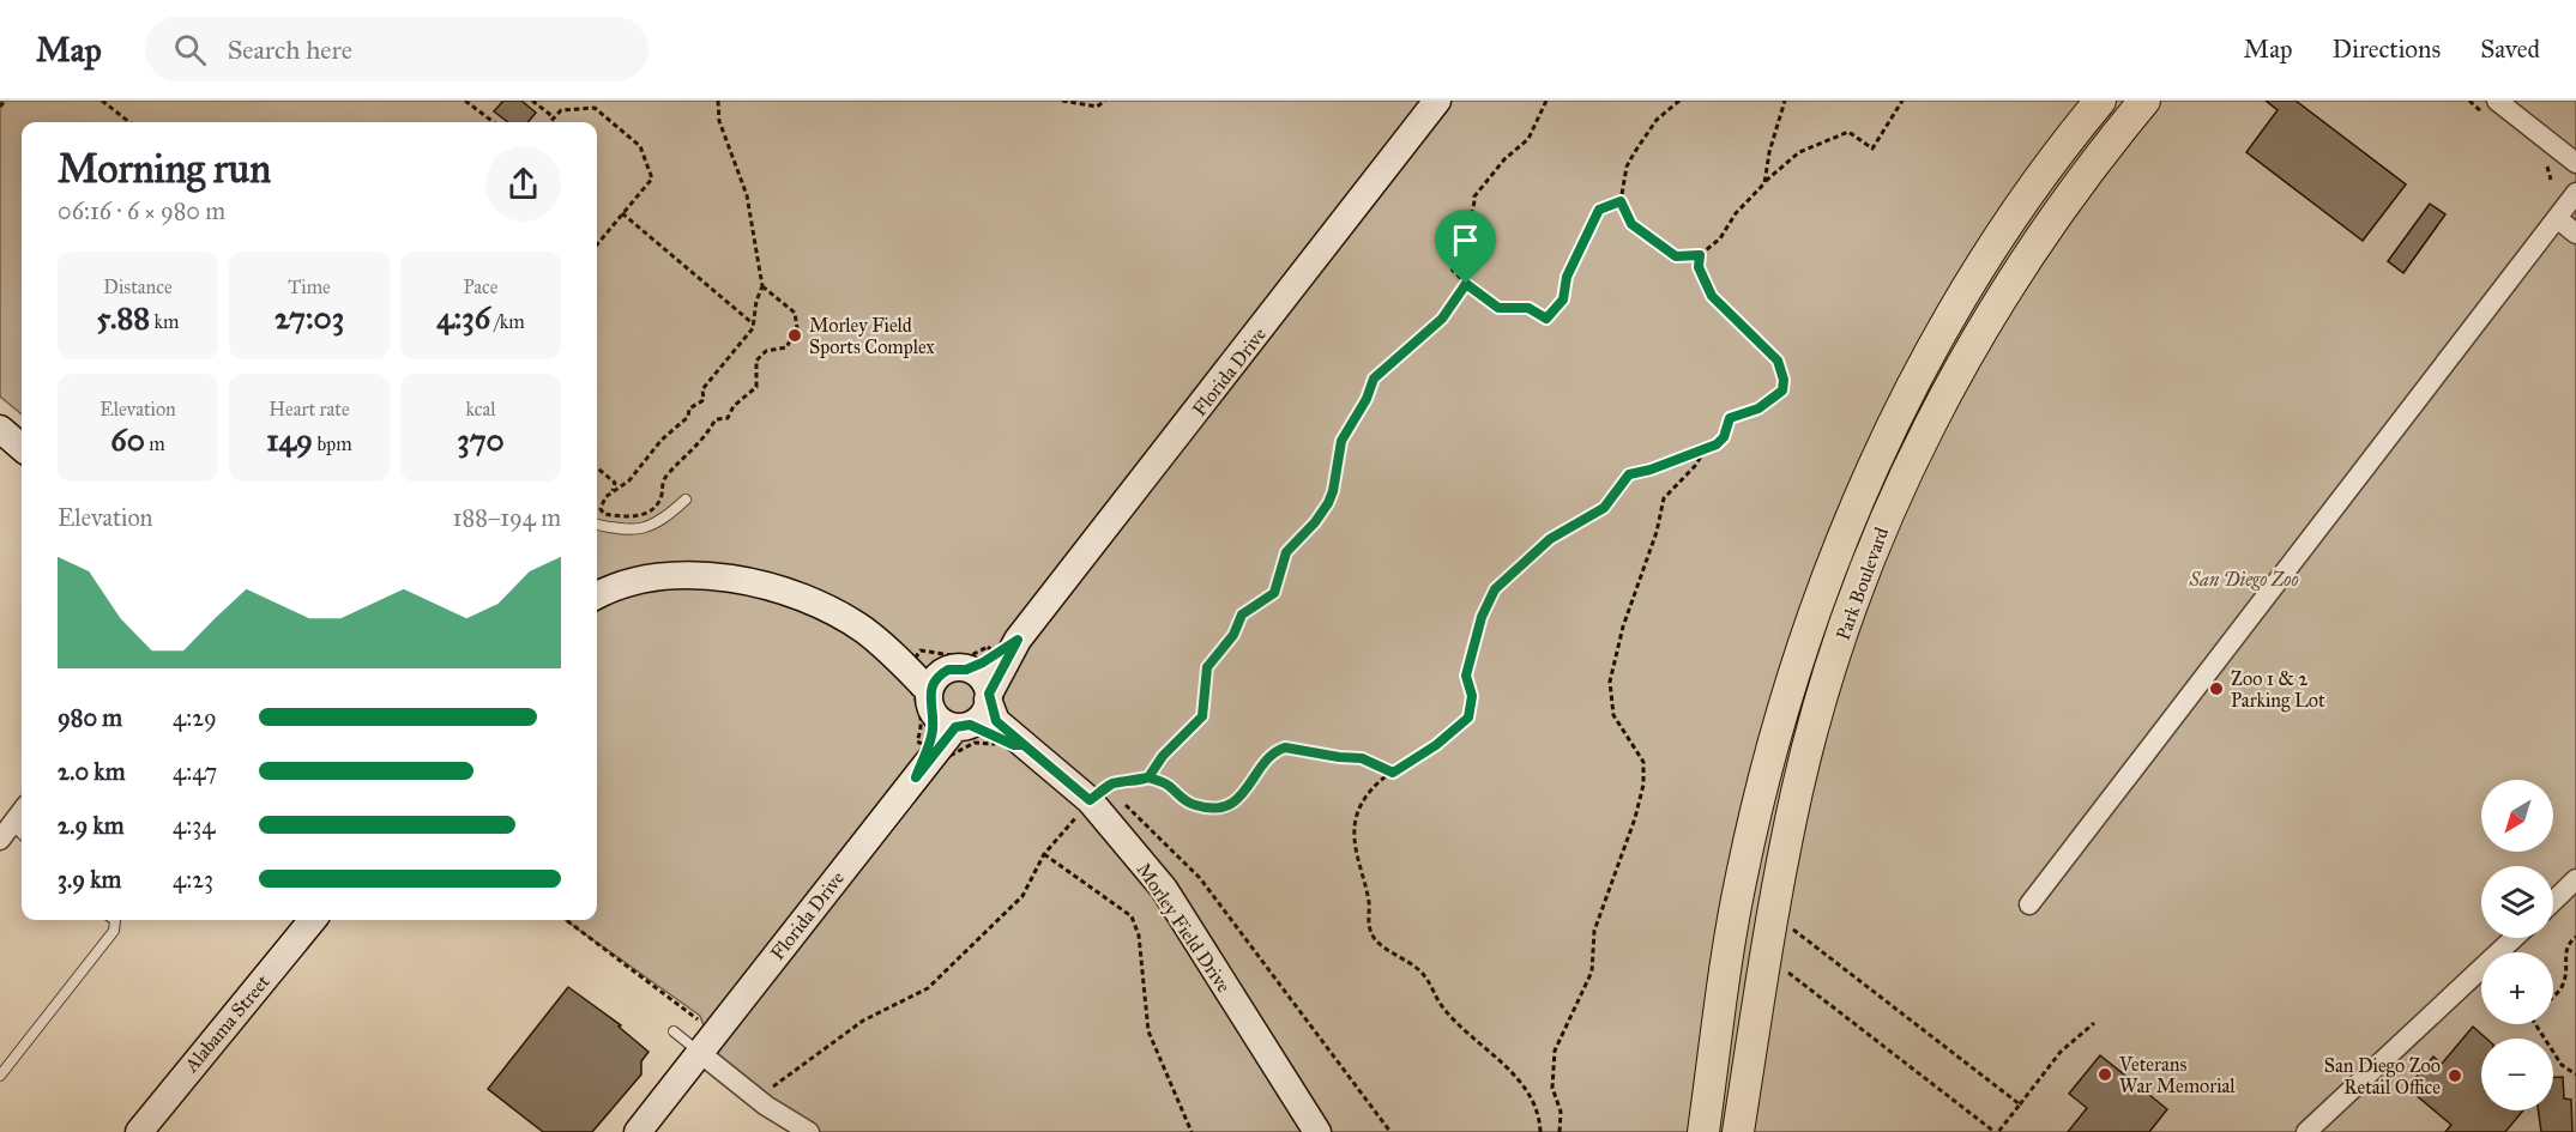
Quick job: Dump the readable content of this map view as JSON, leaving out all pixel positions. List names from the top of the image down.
{
  "streets": {
    "main road": ["Park Boulevard"],
    "street": ["Florida Drive", "Morley Field Drive", "Alabama Street"]
  },
  "crossings": [
    ["Florida Drive", "Morley Field Drive"]
  ],
  "parks": ["San Diego Zoo"],
  "places": [
    "Morley Field Sports Complex",
    "Zoo 1 & 2 Parking Lot",
    "Veterans War Memorial",
    "San Diego Zoo Retail Office"
  ],
  "north": "bottom left",
  "page": {
    "header": "Map",
    "search": "Search here",
    "nav": ["Map", "Directions", "Saved"],
    "heading": ["Morning run", "06:16 · 6 × 980 m"],
    "stats": [
      ["Distance", "5.88 km"],
      ["Time", "27:03"],
      ["Pace", "4:36 /km"],
      ["Elevation", "60 m"],
      ["Heart rate", "149 bpm"],
      ["kcal", "370"]
    ],
    "chart": ["Elevation", "188–194 m"],
    "list": [
      {
        "name": "980 m",
        "note": "4:29"
      },
      {
        "name": "2.0 km",
        "note": "4:47"
      },
      {
        "name": "2.9 km",
        "note": "4:34"
      },
      {
        "name": "3.9 km",
        "note": "4:23"
      }
    ],
    "map_buttons": ["+", "−"]
  }
}
